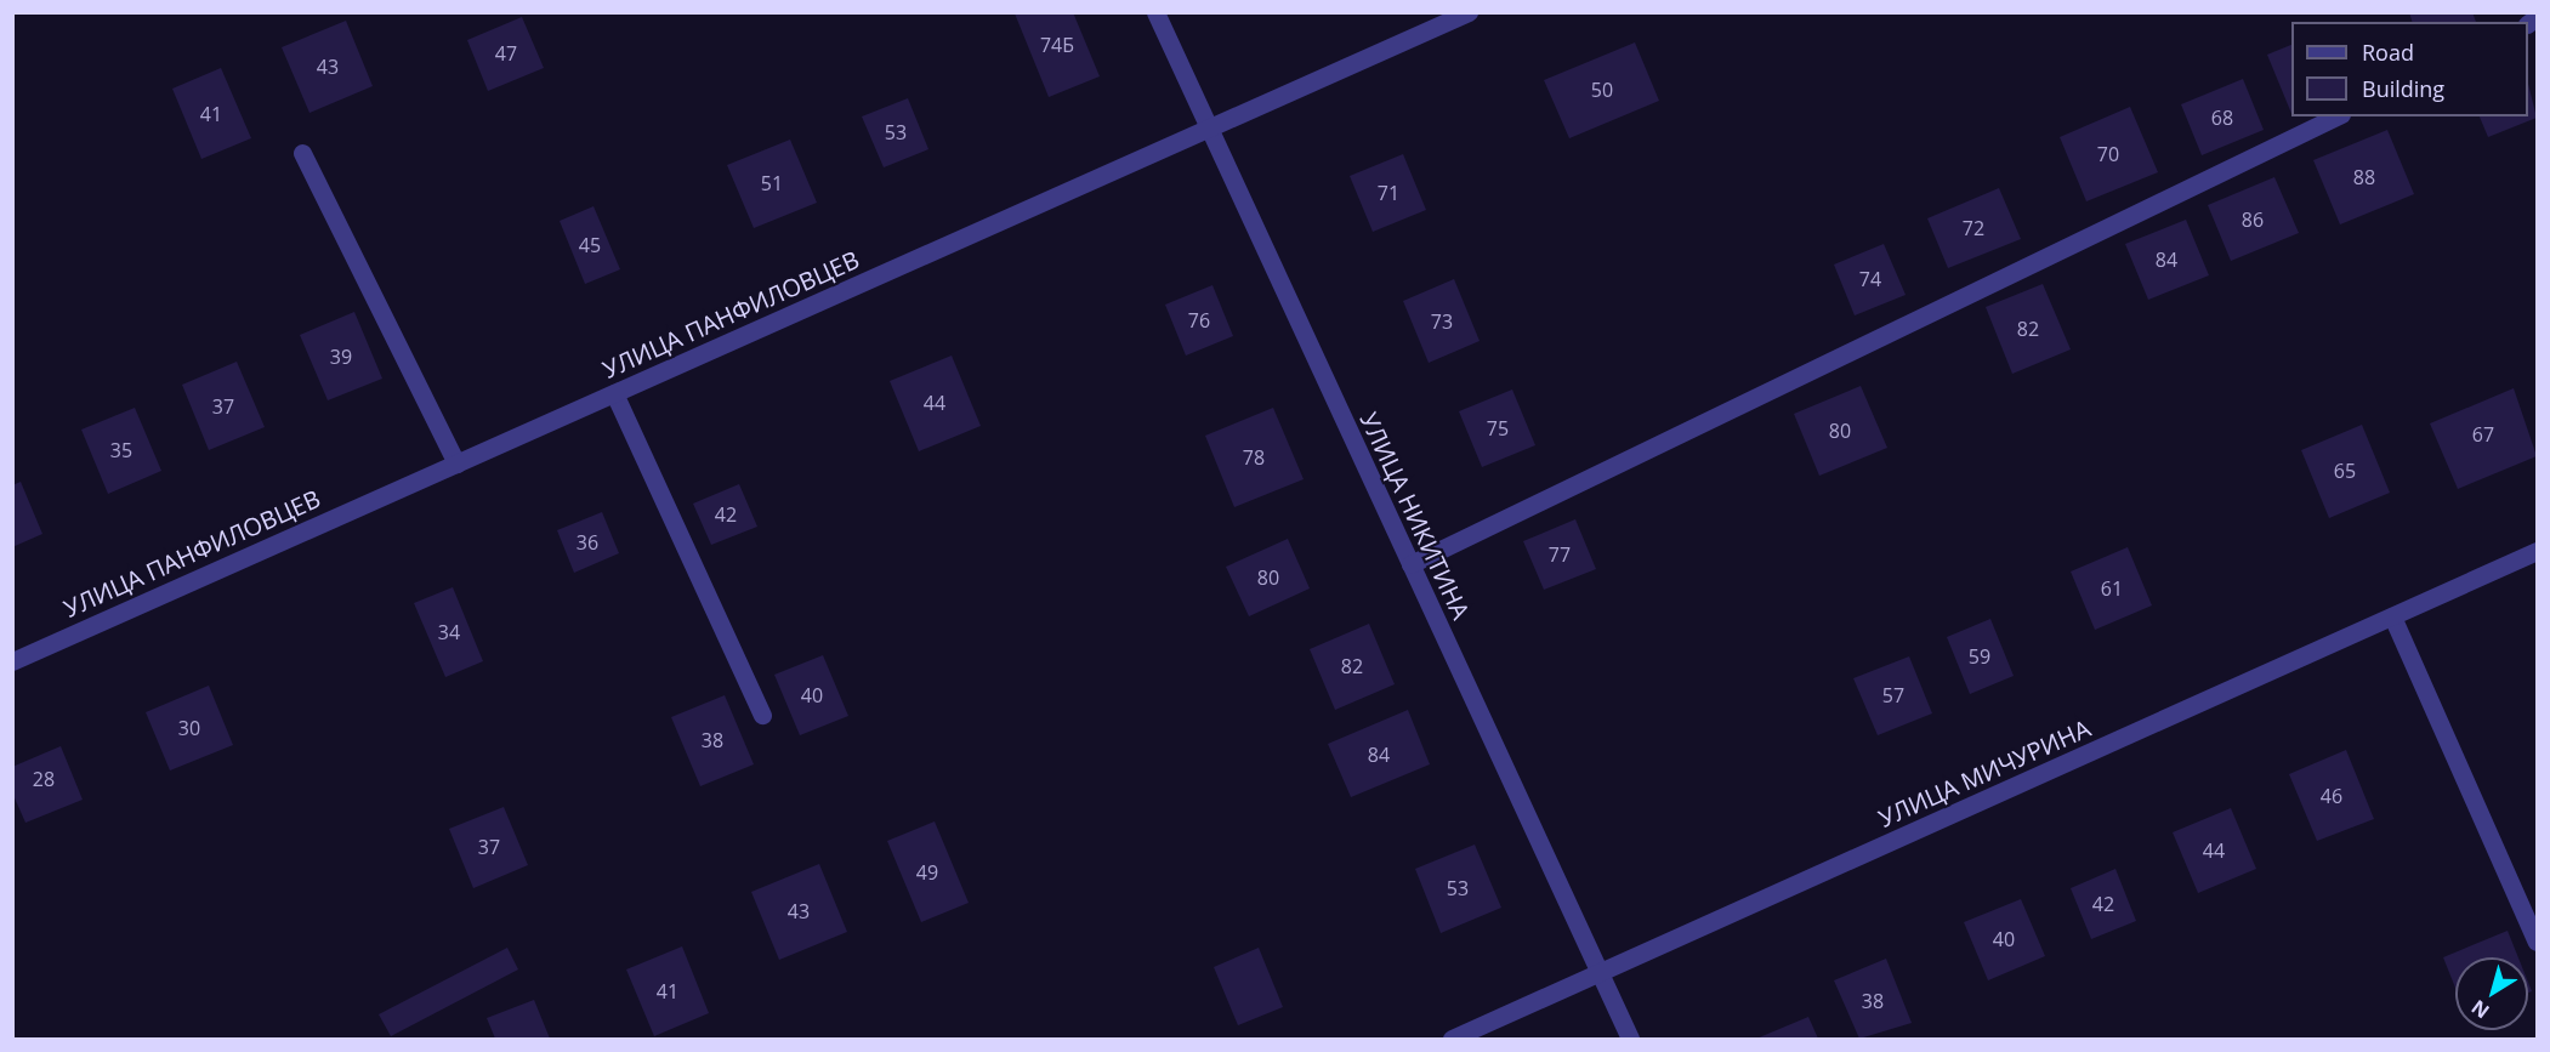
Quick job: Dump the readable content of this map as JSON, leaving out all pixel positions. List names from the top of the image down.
{
  "streets": {
    "street": ["УЛИЦА ПАНФИЛОВЦЕВ", "УЛИЦА НИКИТИНА", "УЛИЦА МИЧУРИНА"]
  },
  "crossings": [
    ["УЛИЦА ПАНФИЛОВЦЕВ", "УЛИЦА НИКИТИНА"],
    ["УЛИЦА НИКИТИНА", "УЛИЦА МИЧУРИНА"]
  ],
  "house_numbers": [
    "74Б",
    "47",
    "43",
    "50",
    "41",
    "68",
    "53",
    "70",
    "88",
    "51",
    "71",
    "86",
    "72",
    "45",
    "84",
    "74",
    "76",
    "73",
    "82",
    "39",
    "44",
    "37",
    "75",
    "80",
    "67",
    "35",
    "78",
    "65",
    "42",
    "36",
    "77",
    "80",
    "61",
    "34",
    "59",
    "82",
    "40",
    "57",
    "30",
    "38",
    "84",
    "28",
    "46",
    "37",
    "44",
    "49",
    "53",
    "42",
    "43",
    "40",
    "41",
    "38"
  ],
  "legend": ["Road", "Building"],
  "north": "bottom left"
}
